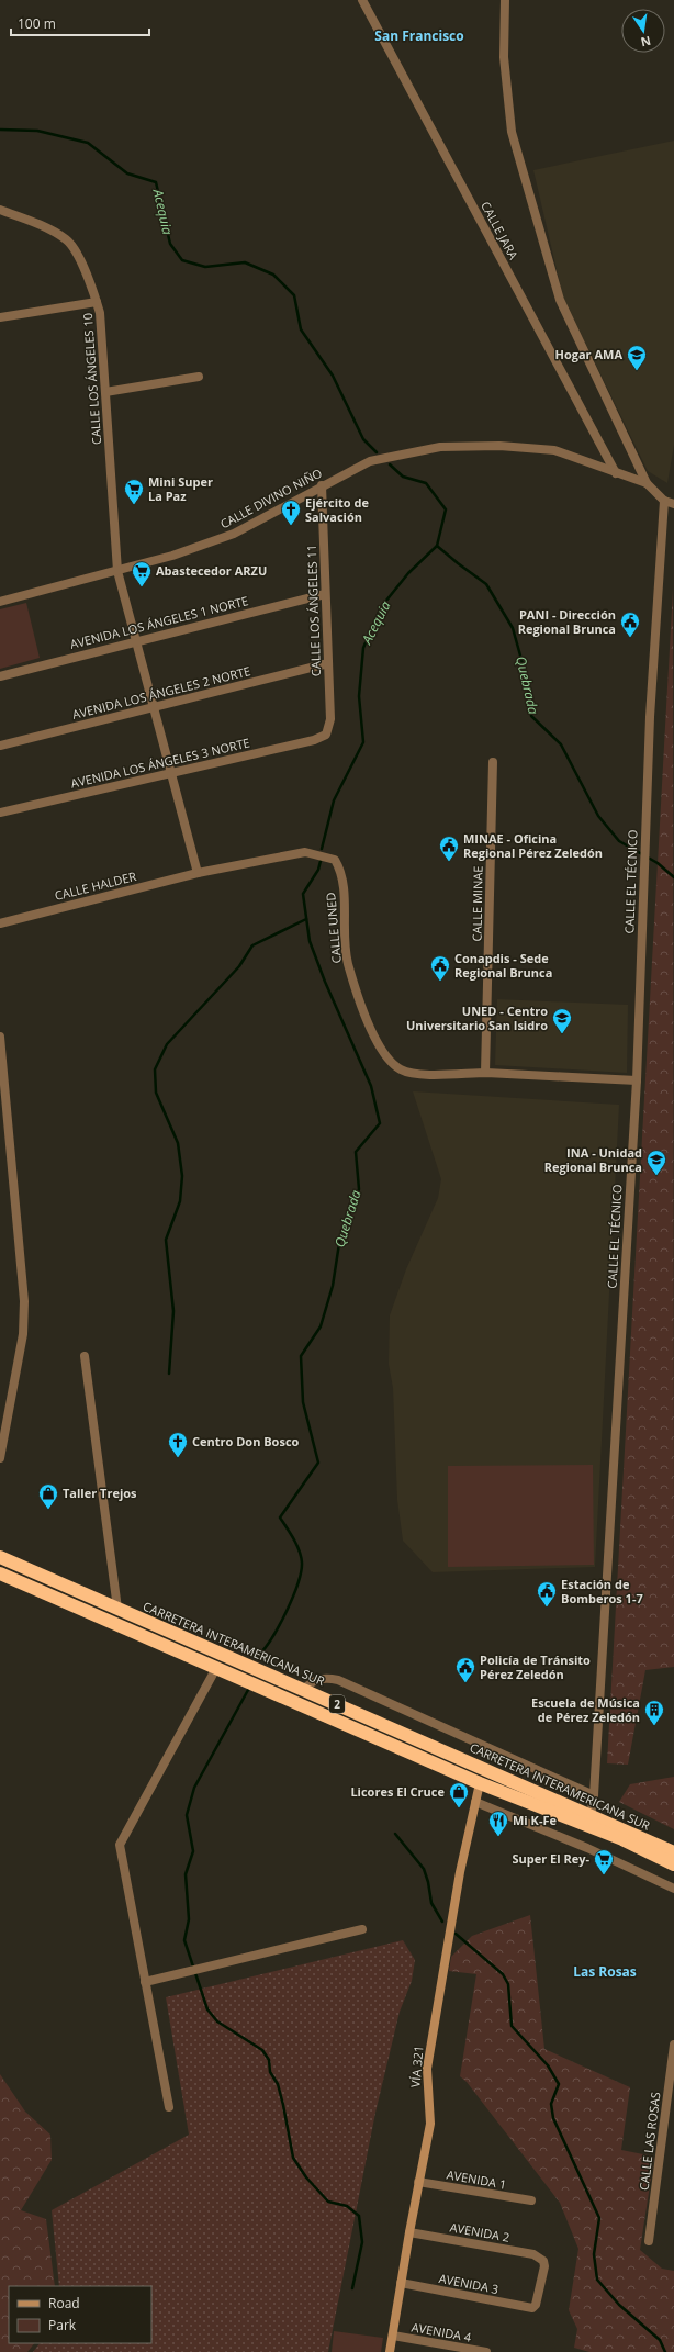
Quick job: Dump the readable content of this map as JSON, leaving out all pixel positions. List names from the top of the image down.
{
  "streets": {
    "highway": ["CARRETERA INTERAMERICANA SUR", "2"],
    "street": [
      "CALLE JARA",
      "CALLE LOS ÁNGELES 10",
      "CALLE DIVINO NIÑO",
      "CALLE LOS ÁNGELES 11",
      "AVENIDA LOS ÁNGELES 1 NORTE",
      "AVENIDA LOS ÁNGELES 2 NORTE",
      "AVENIDA LOS ÁNGELES 3 NORTE",
      "CALLE EL TÉCNICO",
      "CALLE HALDER",
      "CALLE MINAE",
      "CALLE UNED",
      "VÍA 321",
      "CALLE LAS ROSAS",
      "AVENIDA 1",
      "AVENIDA 2",
      "AVENIDA 3",
      "AVENIDA 4"
    ]
  },
  "crossings": [
    ["CALLE JARA", "CALLE DIVINO NIÑO"],
    ["CALLE LOS ÁNGELES 10", "CALLE DIVINO NIÑO"],
    ["CALLE LOS ÁNGELES 10", "AVENIDA LOS ÁNGELES 1 NORTE"],
    ["CALLE LOS ÁNGELES 10", "AVENIDA LOS ÁNGELES 2 NORTE"],
    ["CALLE LOS ÁNGELES 10", "AVENIDA LOS ÁNGELES 3 NORTE"],
    ["CALLE LOS ÁNGELES 10", "CALLE HALDER"],
    ["CALLE LOS ÁNGELES 10", "CALLE UNED"],
    ["CALLE DIVINO NIÑO", "CALLE LOS ÁNGELES 11"],
    ["CALLE DIVINO NIÑO", "CALLE EL TÉCNICO"],
    ["CALLE LOS ÁNGELES 11", "AVENIDA LOS ÁNGELES 1 NORTE"],
    ["CALLE LOS ÁNGELES 11", "AVENIDA LOS ÁNGELES 2 NORTE"],
    ["CALLE LOS ÁNGELES 11", "AVENIDA LOS ÁNGELES 3 NORTE"],
    ["CALLE EL TÉCNICO", "CALLE UNED"],
    ["CALLE EL TÉCNICO", "CARRETERA INTERAMERICANA SUR"],
    ["CALLE HALDER", "CALLE UNED"],
    ["CALLE MINAE", "CALLE UNED"],
    ["CARRETERA INTERAMERICANA SUR", "VÍA 321"],
    ["VÍA 321", "AVENIDA 1"],
    ["VÍA 321", "AVENIDA 2"],
    ["VÍA 321", "AVENIDA 3"],
    ["VÍA 321", "AVENIDA 4"],
    ["AVENIDA 2", "AVENIDA 3"]
  ],
  "districts": ["San Francisco", "Las Rosas"],
  "water": ["Acequia", "Quebrada"],
  "places": {
    "school or university": ["Hogar AMA", "UNED - Centro Universitario San Isidro", "INA - Unidad Regional Brunca"],
    "supermarket": ["Mini Super La Paz", "Abastecedor ARZU", "Super El Rey-"],
    "church": ["Ejército de Salvación", "Centro Don Bosco"],
    "public building": [
      "PANI - Dirección Regional Brunca",
      "MINAE - Oficina Regional Pérez Zeledón",
      "Conapdis - Sede Regional Brunca",
      "Estación de Bomberos 1-7",
      "Policía de Tránsito Pérez Zeledón"
    ],
    "shop": ["Taller Trejos", "Licores El Cruce"],
    "building": ["Escuela de Música de Pérez Zeledón"],
    "restaurant": ["Mi K-Fe"]
  },
  "legend": ["Road", "Park"],
  "scale_bar": "100 m",
  "north": "bottom"
}
